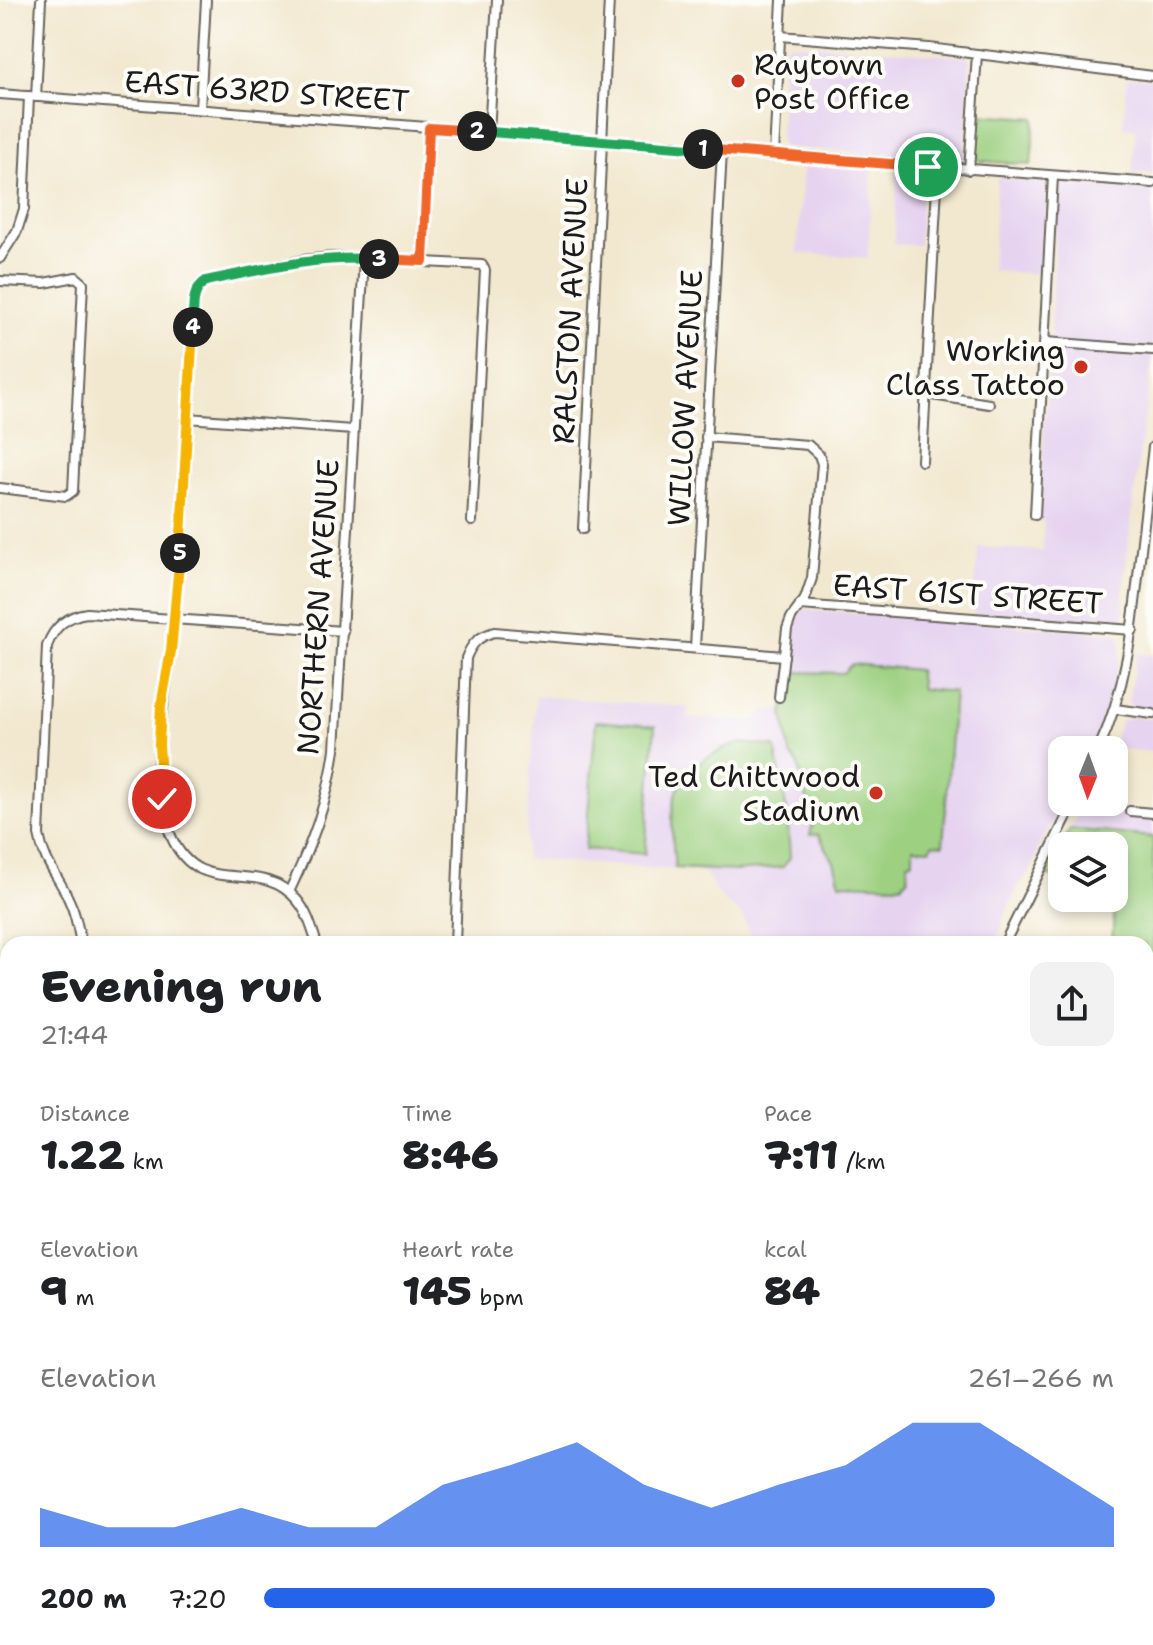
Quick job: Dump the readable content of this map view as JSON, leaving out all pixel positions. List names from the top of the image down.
{
  "streets": {
    "street": [
      "EAST 63RD STREET",
      "RALSTON AVENUE",
      "WILLOW AVENUE",
      "EAST 61ST STREET",
      "NORTHERN AVENUE"
    ]
  },
  "crossings": [
    ["EAST 63RD STREET", "RALSTON AVENUE"],
    ["EAST 63RD STREET", "WILLOW AVENUE"]
  ],
  "places": ["Raytown Post Office", "Working Class Tattoo", "Ted Chittwood Stadium"],
  "north": "bottom",
  "page": {
    "pins": [
      "2",
      "1",
      "3",
      "4",
      "5"
    ],
    "heading": ["Evening run", "21:44"],
    "stats": [
      ["Distance", "1.22 km"],
      ["Time", "8:46"],
      ["Pace", "7:11 /km"],
      ["Elevation", "9 m"],
      ["Heart rate", "145 bpm"],
      ["kcal", "84"]
    ],
    "chart": ["Elevation", "261–266 m"],
    "list": [
      {
        "name": "200 m",
        "note": "7:20"
      }
    ]
  }
}
